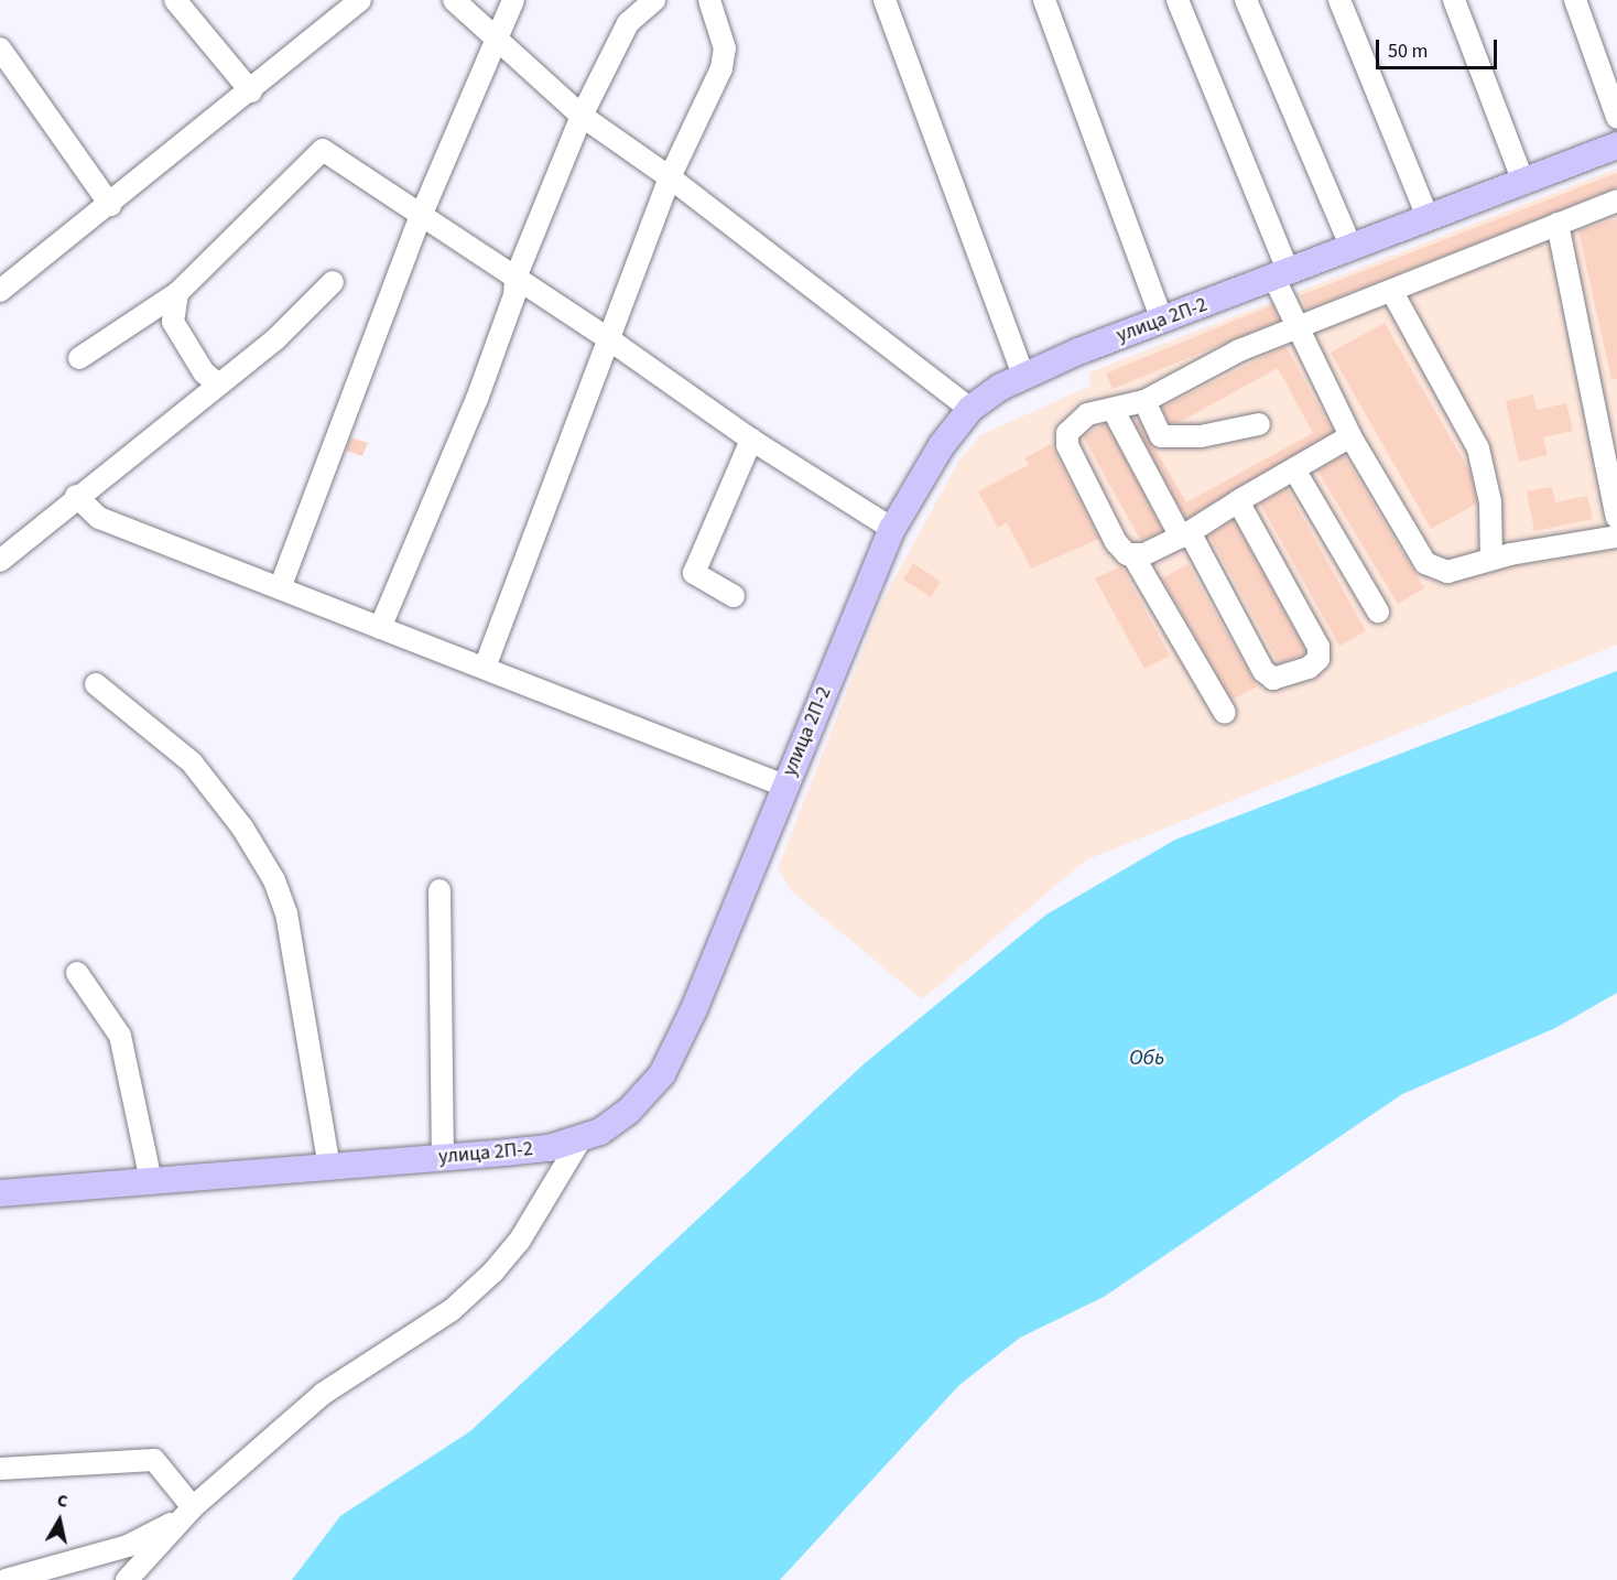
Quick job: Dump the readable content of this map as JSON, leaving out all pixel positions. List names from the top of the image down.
{
  "streets": {
    "main road": ["улица 2П-2"]
  },
  "water": ["Обь"],
  "scale_bar": "50 m",
  "north": "top"
}
